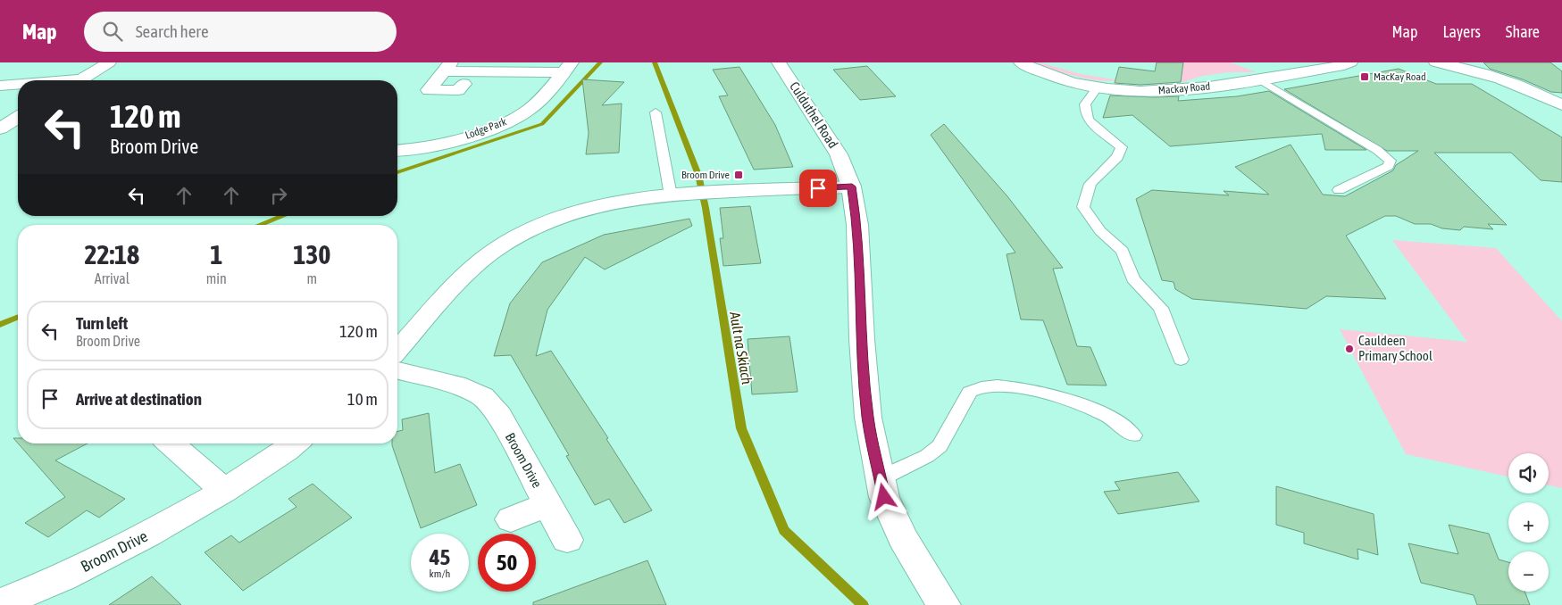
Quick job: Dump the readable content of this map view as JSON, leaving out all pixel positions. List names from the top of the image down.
{
  "streets": {
    "street": [
      "Mackay Road",
      "Culduthel Road",
      "Lodge Park",
      "Broom Drive"
    ]
  },
  "water": ["Ault na Skiach"],
  "places": {
    "transit": ["MacKay Road", "Broom Drive"],
    "other": ["Cauldeen Primary School"]
  },
  "page": {
    "header": "Map",
    "search": "Search here",
    "nav": ["Map", "Layers", "Share"],
    "turn": ["120 m", "Broom Drive"],
    "eta": [
      "22:18",
      "Arrival",
      "1",
      "min",
      "130",
      "m"
    ],
    "list": [
      {
        "name": "Turn left",
        "note": "Broom Drive",
        "value": "120 m"
      },
      {
        "name": "Arrive at destination",
        "value": "10 m"
      }
    ],
    "map_buttons": ["+", "−"],
    "speed": "45 km/h",
    "limit": "50"
  }
}
